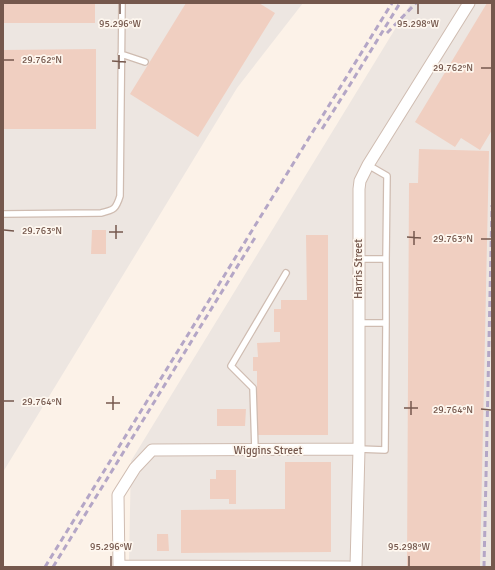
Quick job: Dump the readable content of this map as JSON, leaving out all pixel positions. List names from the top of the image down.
{
  "streets": {
    "street": ["Harris Street", "Wiggins Street"]
  },
  "crossings": [
    ["Harris Street", "Wiggins Street"]
  ],
  "coordinates": [
    "95.296°W",
    "95.298°W",
    "29.762°N",
    "29.763°N",
    "29.764°N"
  ]
}
